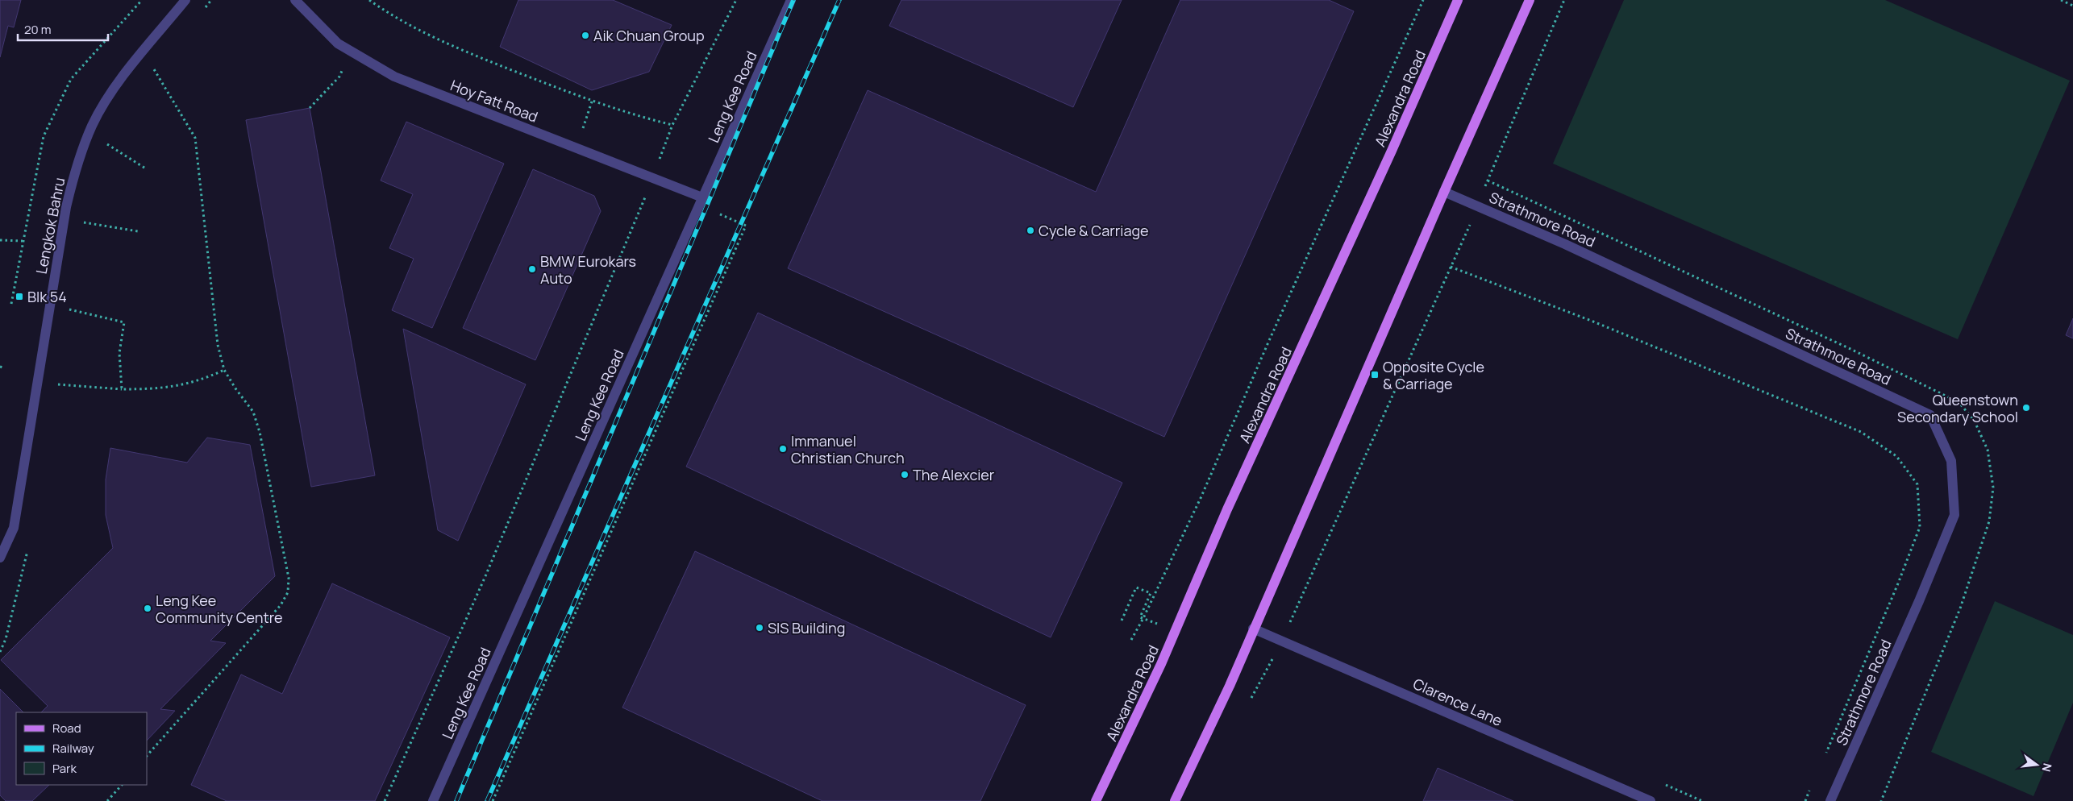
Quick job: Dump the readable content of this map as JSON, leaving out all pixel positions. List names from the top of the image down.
{
  "streets": {
    "main road": ["Alexandra Road"],
    "street": [
      "Leng Kee Road",
      "Hoy Fatt Road",
      "Strathmore Road",
      "Lengkok Bahru",
      "Clarence Lane"
    ]
  },
  "crossings": [
    ["Leng Kee Road", "Hoy Fatt Road"]
  ],
  "places": {
    "other": [
      "Aik Chuan Group",
      "Cycle & Carriage",
      "BMW Eurokars Auto",
      "Queenstown Secondary School",
      "Immanuel Christian Church",
      "The Alexcier",
      "Leng Kee Community Centre",
      "SIS Building"
    ],
    "transit": ["Blk 54", "Opposite Cycle & Carriage"]
  },
  "legend": ["Road", "Railway", "Park"],
  "scale_bar": "20 m",
  "north": "right"
}
